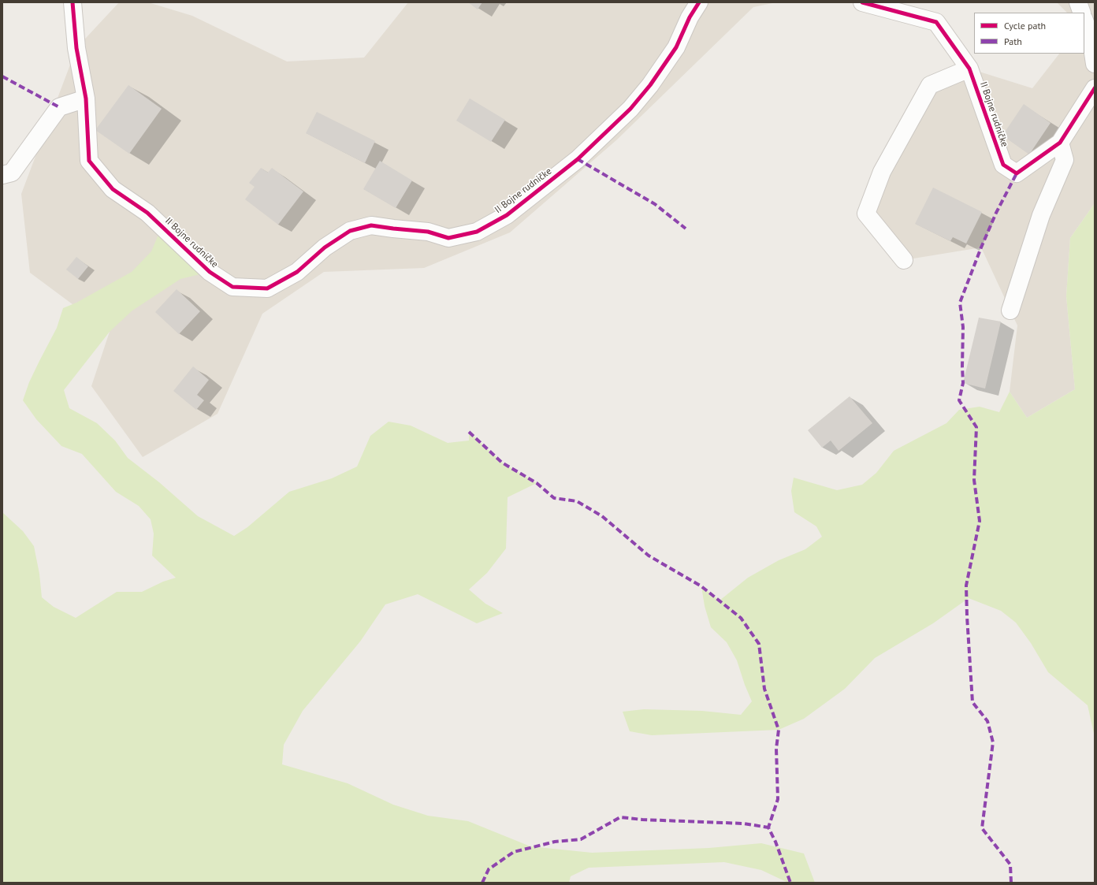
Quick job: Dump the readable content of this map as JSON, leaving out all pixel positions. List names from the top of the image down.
{
  "streets": {
    "street": ["II Bojne rudničke"]
  },
  "legend": ["Cycle path", "Path"]
}
